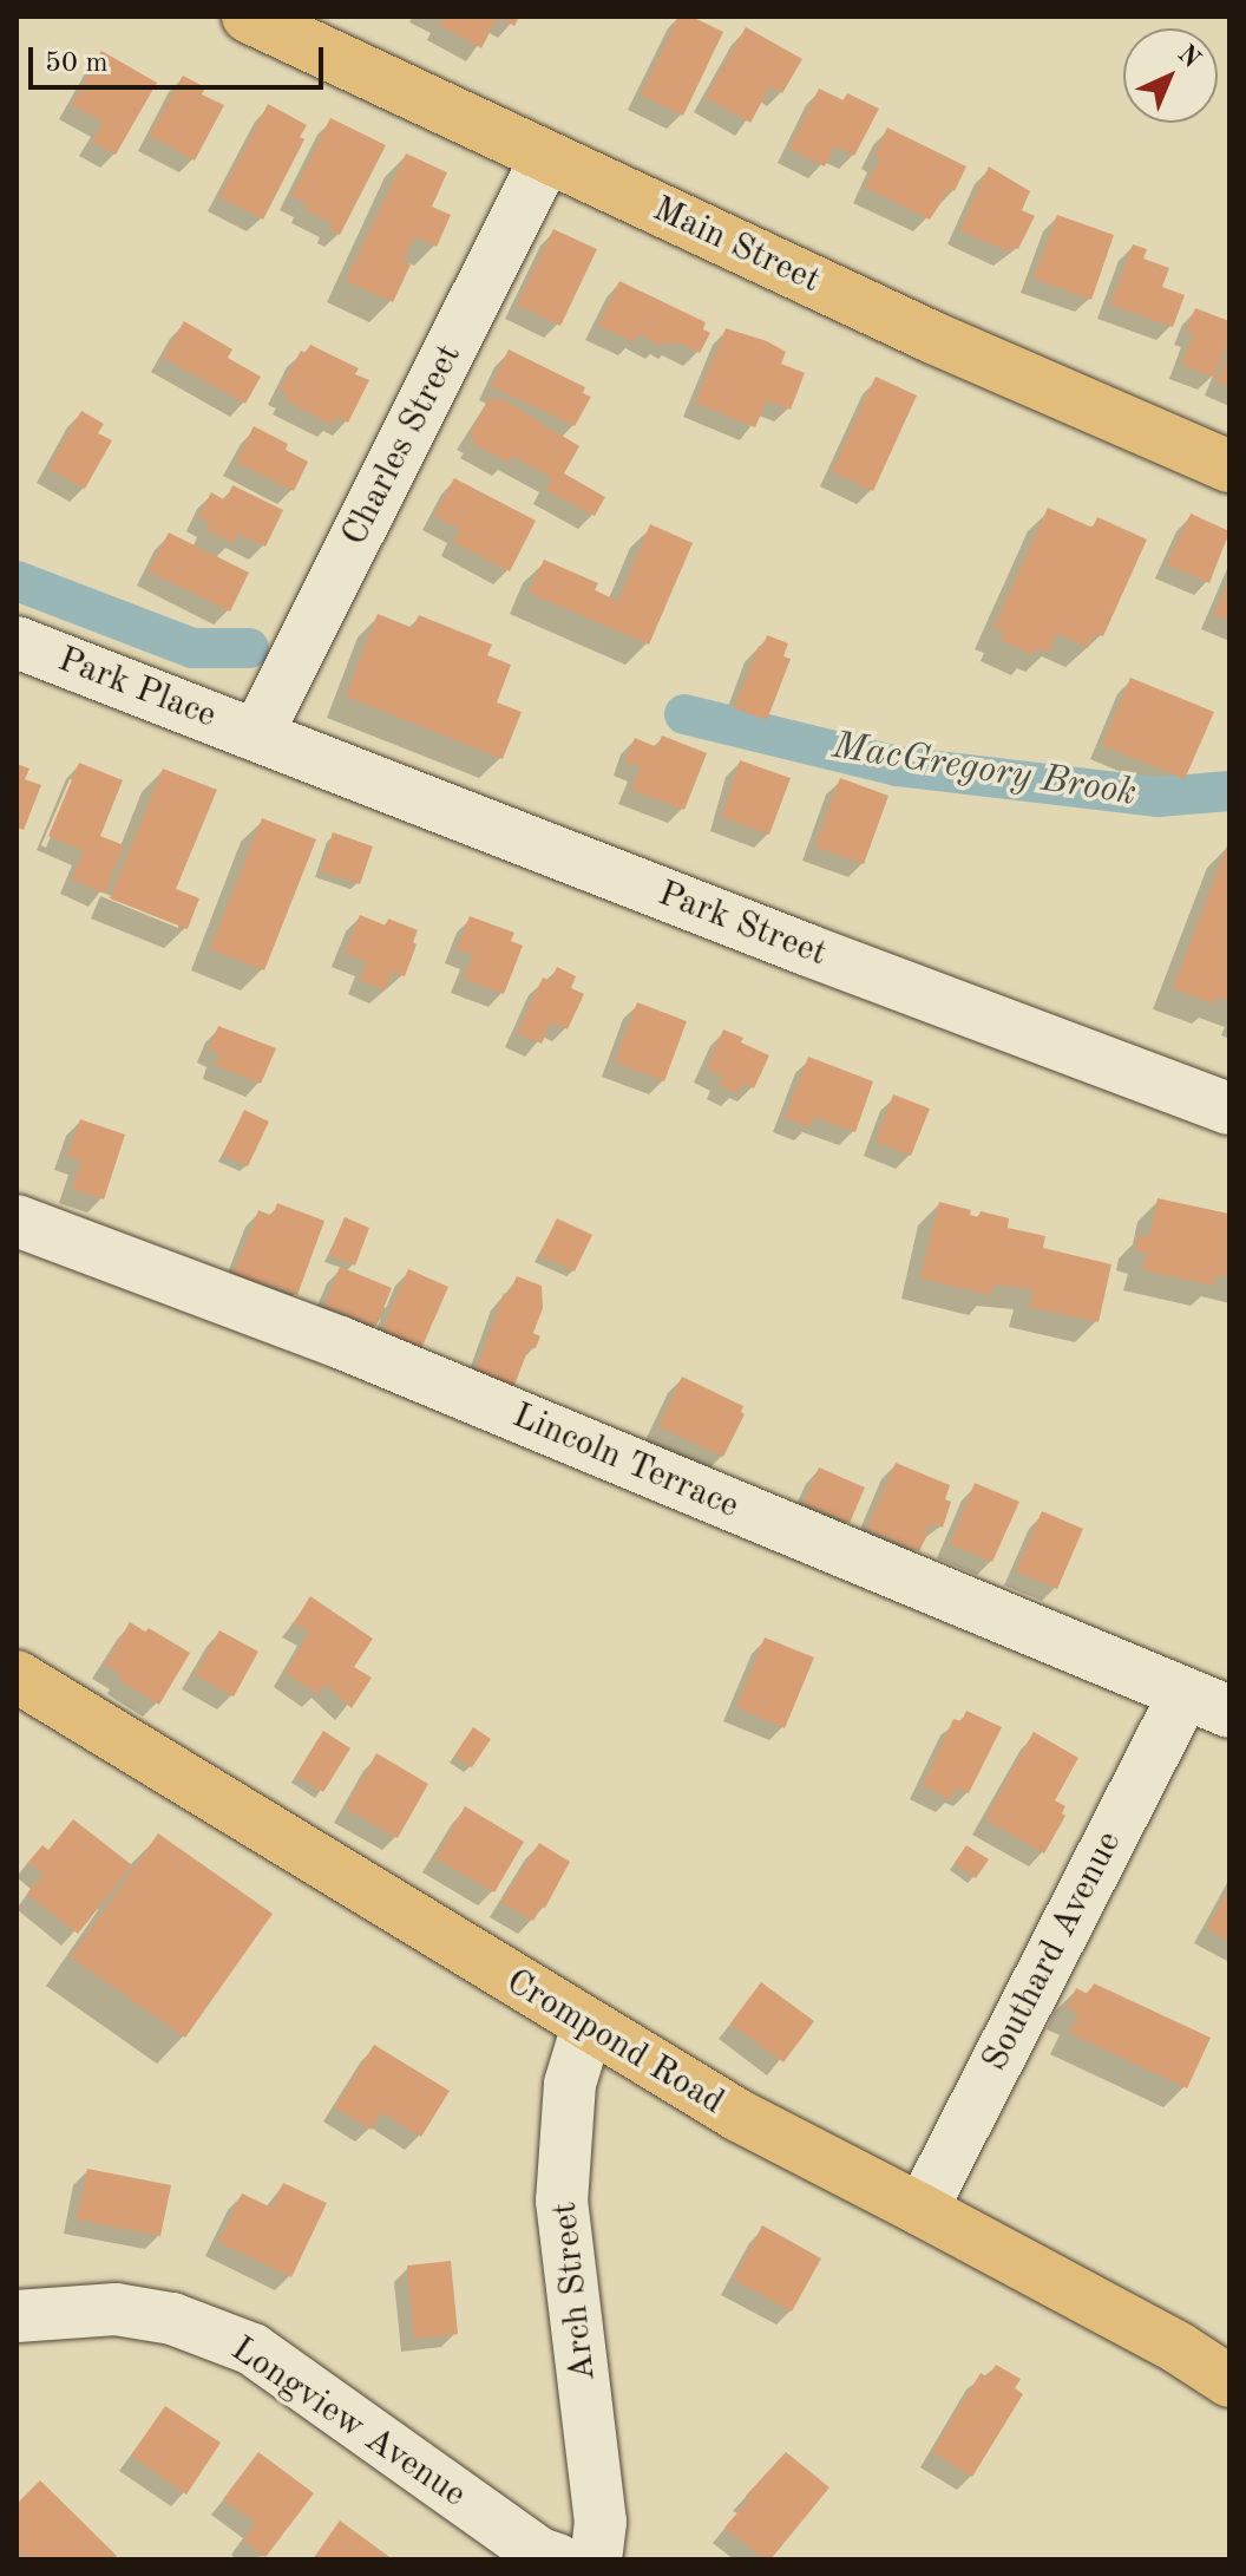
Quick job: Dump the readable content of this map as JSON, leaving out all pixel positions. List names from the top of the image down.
{
  "streets": {
    "main road": ["Main Street", "Crompond Road"],
    "street": [
      "Charles Street",
      "Park Place",
      "Park Street",
      "Lincoln Terrace",
      "Southard Avenue",
      "Arch Street",
      "Longview Avenue"
    ]
  },
  "crossings": [
    ["Main Street", "Charles Street"],
    ["Charles Street", "Park Place"],
    ["Charles Street", "Park Street"],
    ["Park Place", "Park Street"],
    ["Lincoln Terrace", "Southard Avenue"],
    ["Southard Avenue", "Crompond Road"],
    ["Crompond Road", "Arch Street"]
  ],
  "water": ["MacGregory Brook"],
  "scale_bar": "50 m",
  "north": "top right"
}
